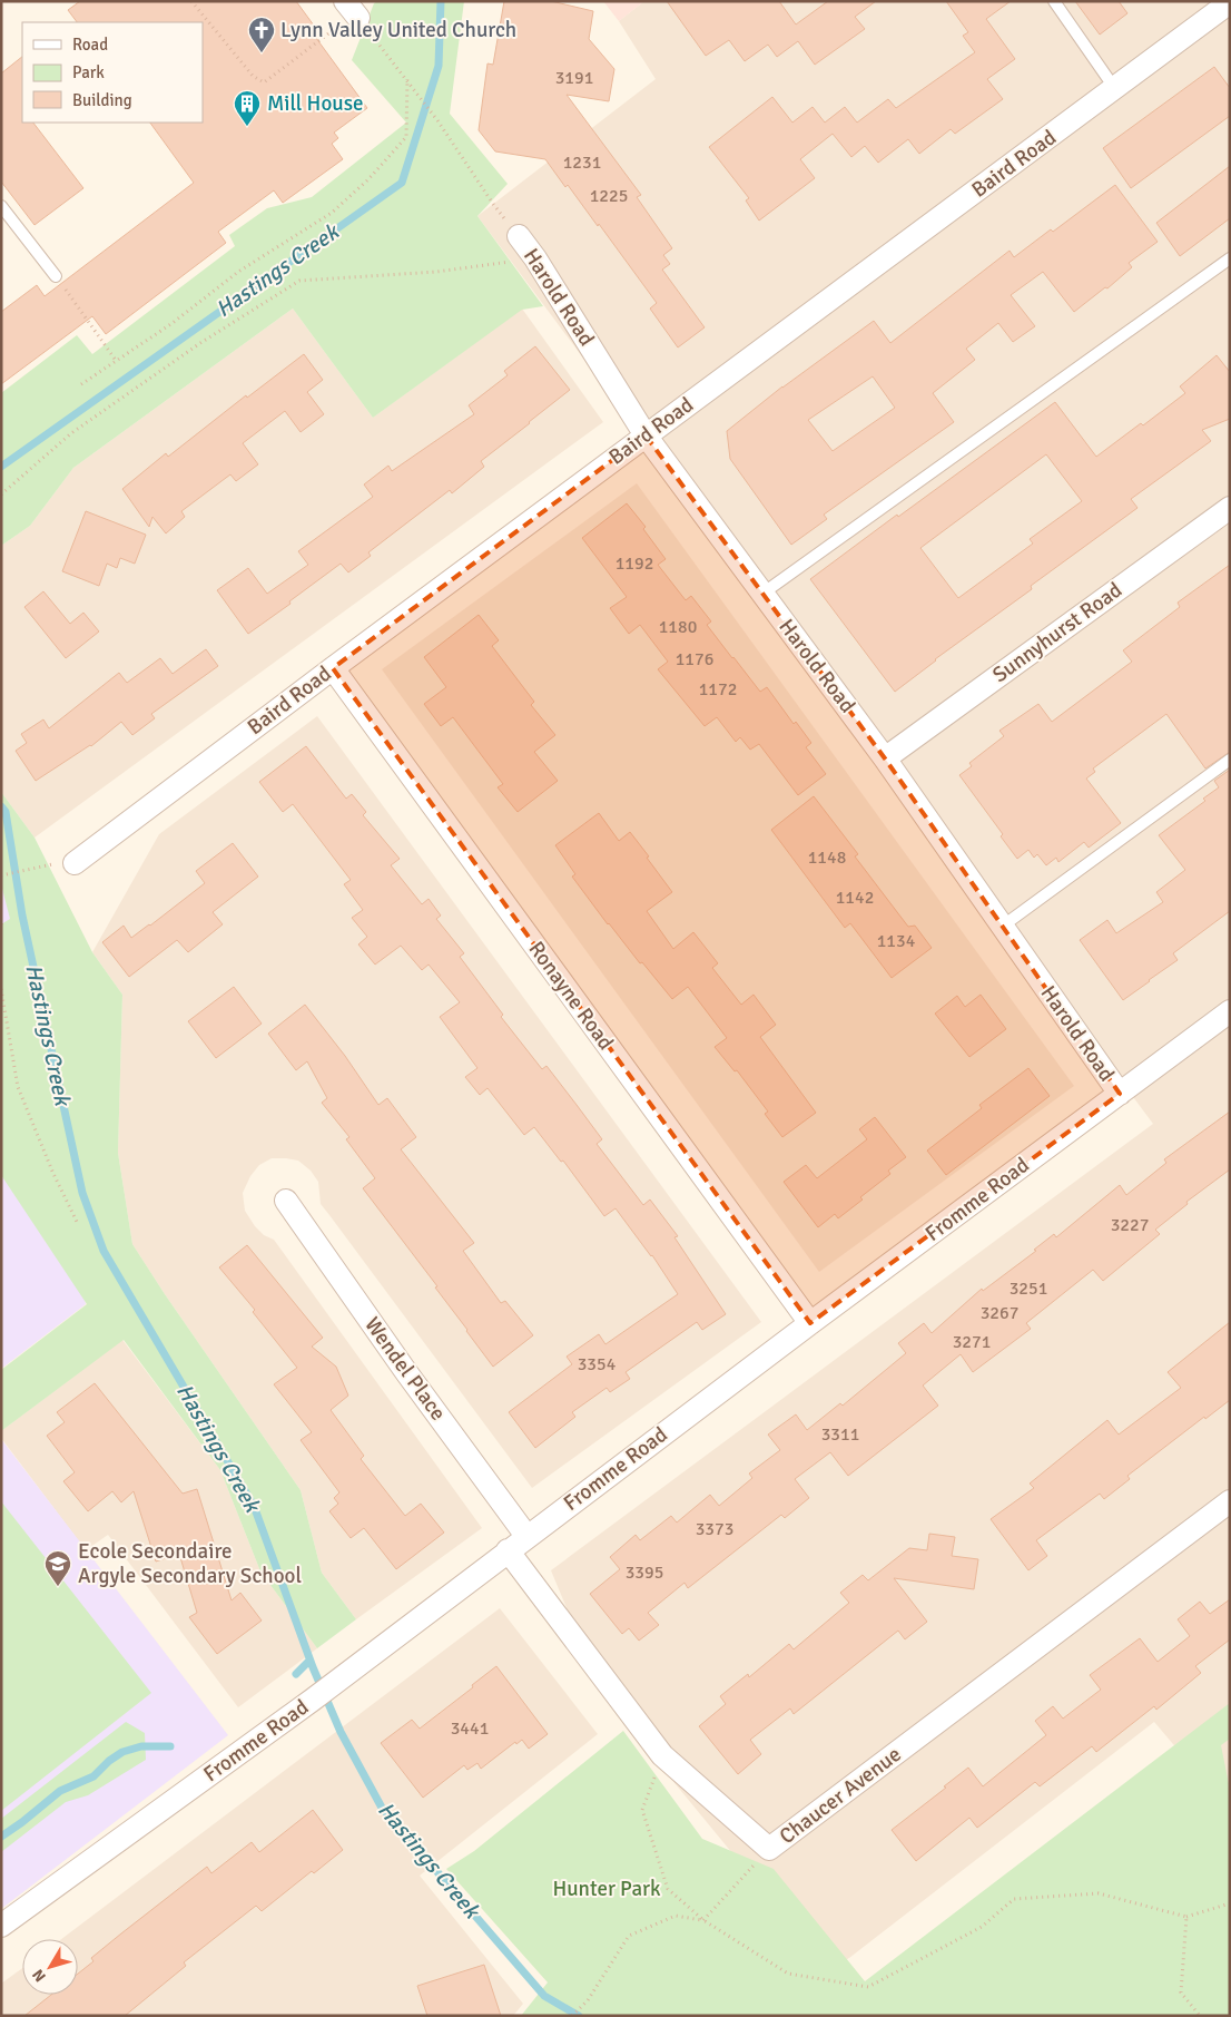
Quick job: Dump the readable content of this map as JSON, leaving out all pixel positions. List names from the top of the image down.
{
  "streets": {
    "street": [
      "Baird Road",
      "Harold Road",
      "Sunnyhurst Road",
      "Ronayne Road",
      "Fromme Road",
      "Wendel Place",
      "Chaucer Avenue"
    ]
  },
  "crossings": [
    ["Baird Road", "Harold Road"],
    ["Baird Road", "Ronayne Road"],
    ["Harold Road", "Sunnyhurst Road"],
    ["Harold Road", "Fromme Road"],
    ["Ronayne Road", "Fromme Road"],
    ["Fromme Road", "Wendel Place"],
    ["Fromme Road", "Chaucer Avenue"]
  ],
  "water": ["Hastings Creek"],
  "parks": ["Hunter Park"],
  "places": {
    "church": ["Lynn Valley United Church"],
    "building": ["Mill House"],
    "school or university": ["Ecole Secondaire Argyle Secondary School"]
  },
  "house_numbers": [
    "3191",
    "1231",
    "1225",
    "1192",
    "1180",
    "1176",
    "1172",
    "1148",
    "1142",
    "1134",
    "3227",
    "3251",
    "3267",
    "3271",
    "3354",
    "3311",
    "3373",
    "3395",
    "3441"
  ],
  "legend": ["Road", "Park", "Building"],
  "north": "bottom left"
}
